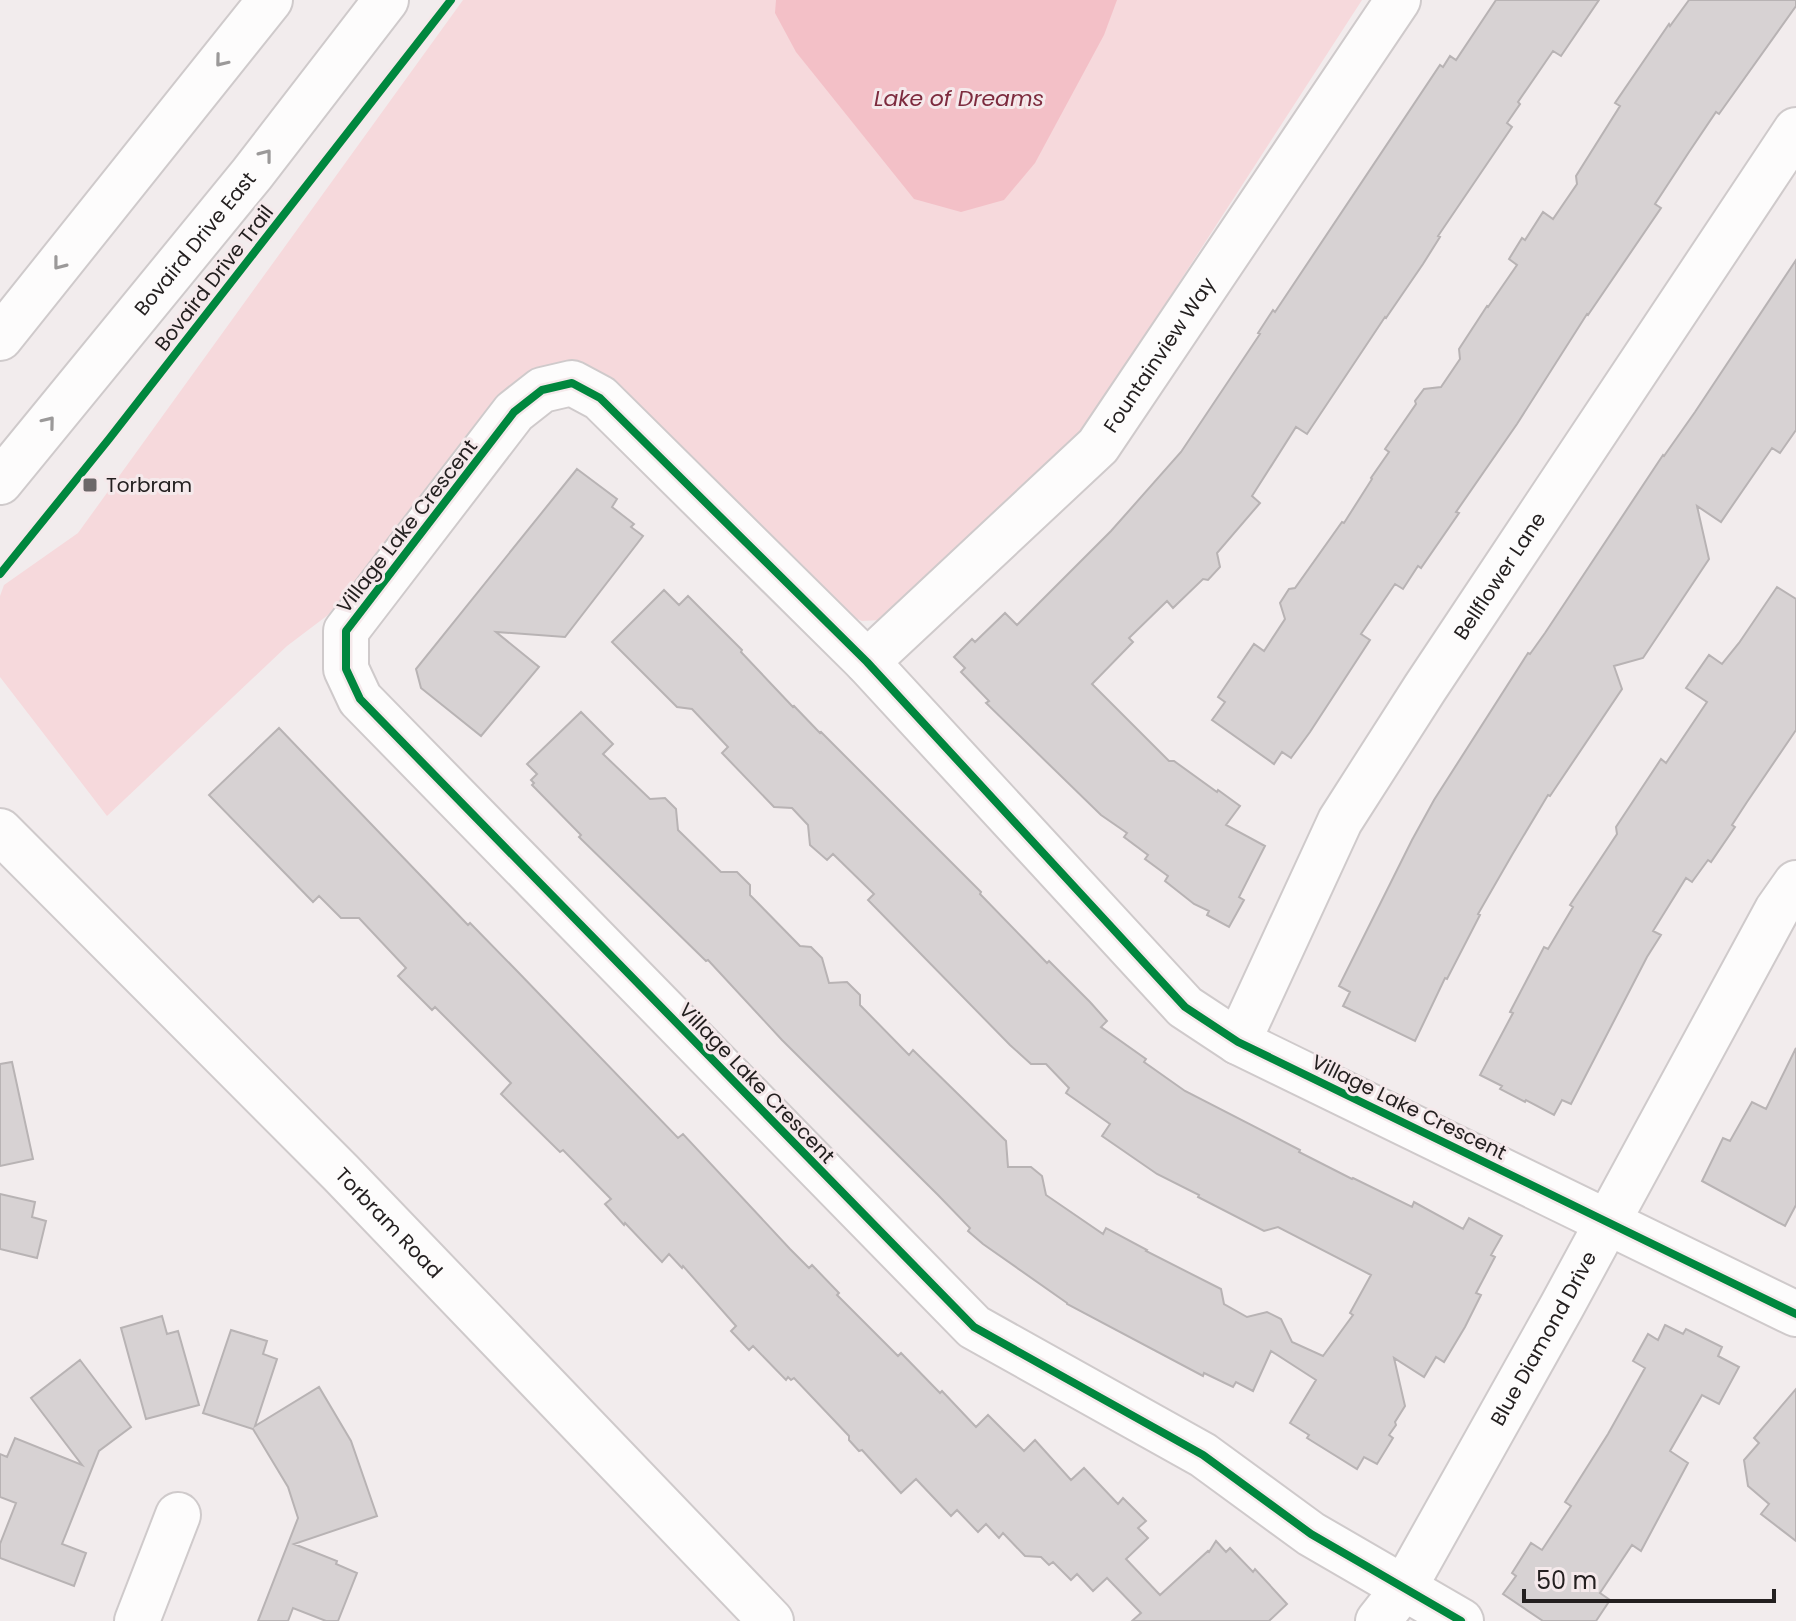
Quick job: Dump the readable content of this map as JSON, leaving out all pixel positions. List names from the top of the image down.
{
  "streets": {
    "street": [
      "Bovaird Drive East",
      "Fountainview Way",
      "Village Lake Crescent",
      "Bellflower Lane",
      "Torbram Road",
      "Blue Diamond Drive"
    ],
    "cycle path": ["Bovaird Drive Trail"]
  },
  "crossings": [
    ["Fountainview Way", "Village Lake Crescent"],
    ["Village Lake Crescent", "Bellflower Lane"],
    ["Village Lake Crescent", "Blue Diamond Drive"]
  ],
  "water": ["Lake of Dreams"],
  "places": {
    "transit": ["Torbram"]
  },
  "scale_bar": "50 m"
}
